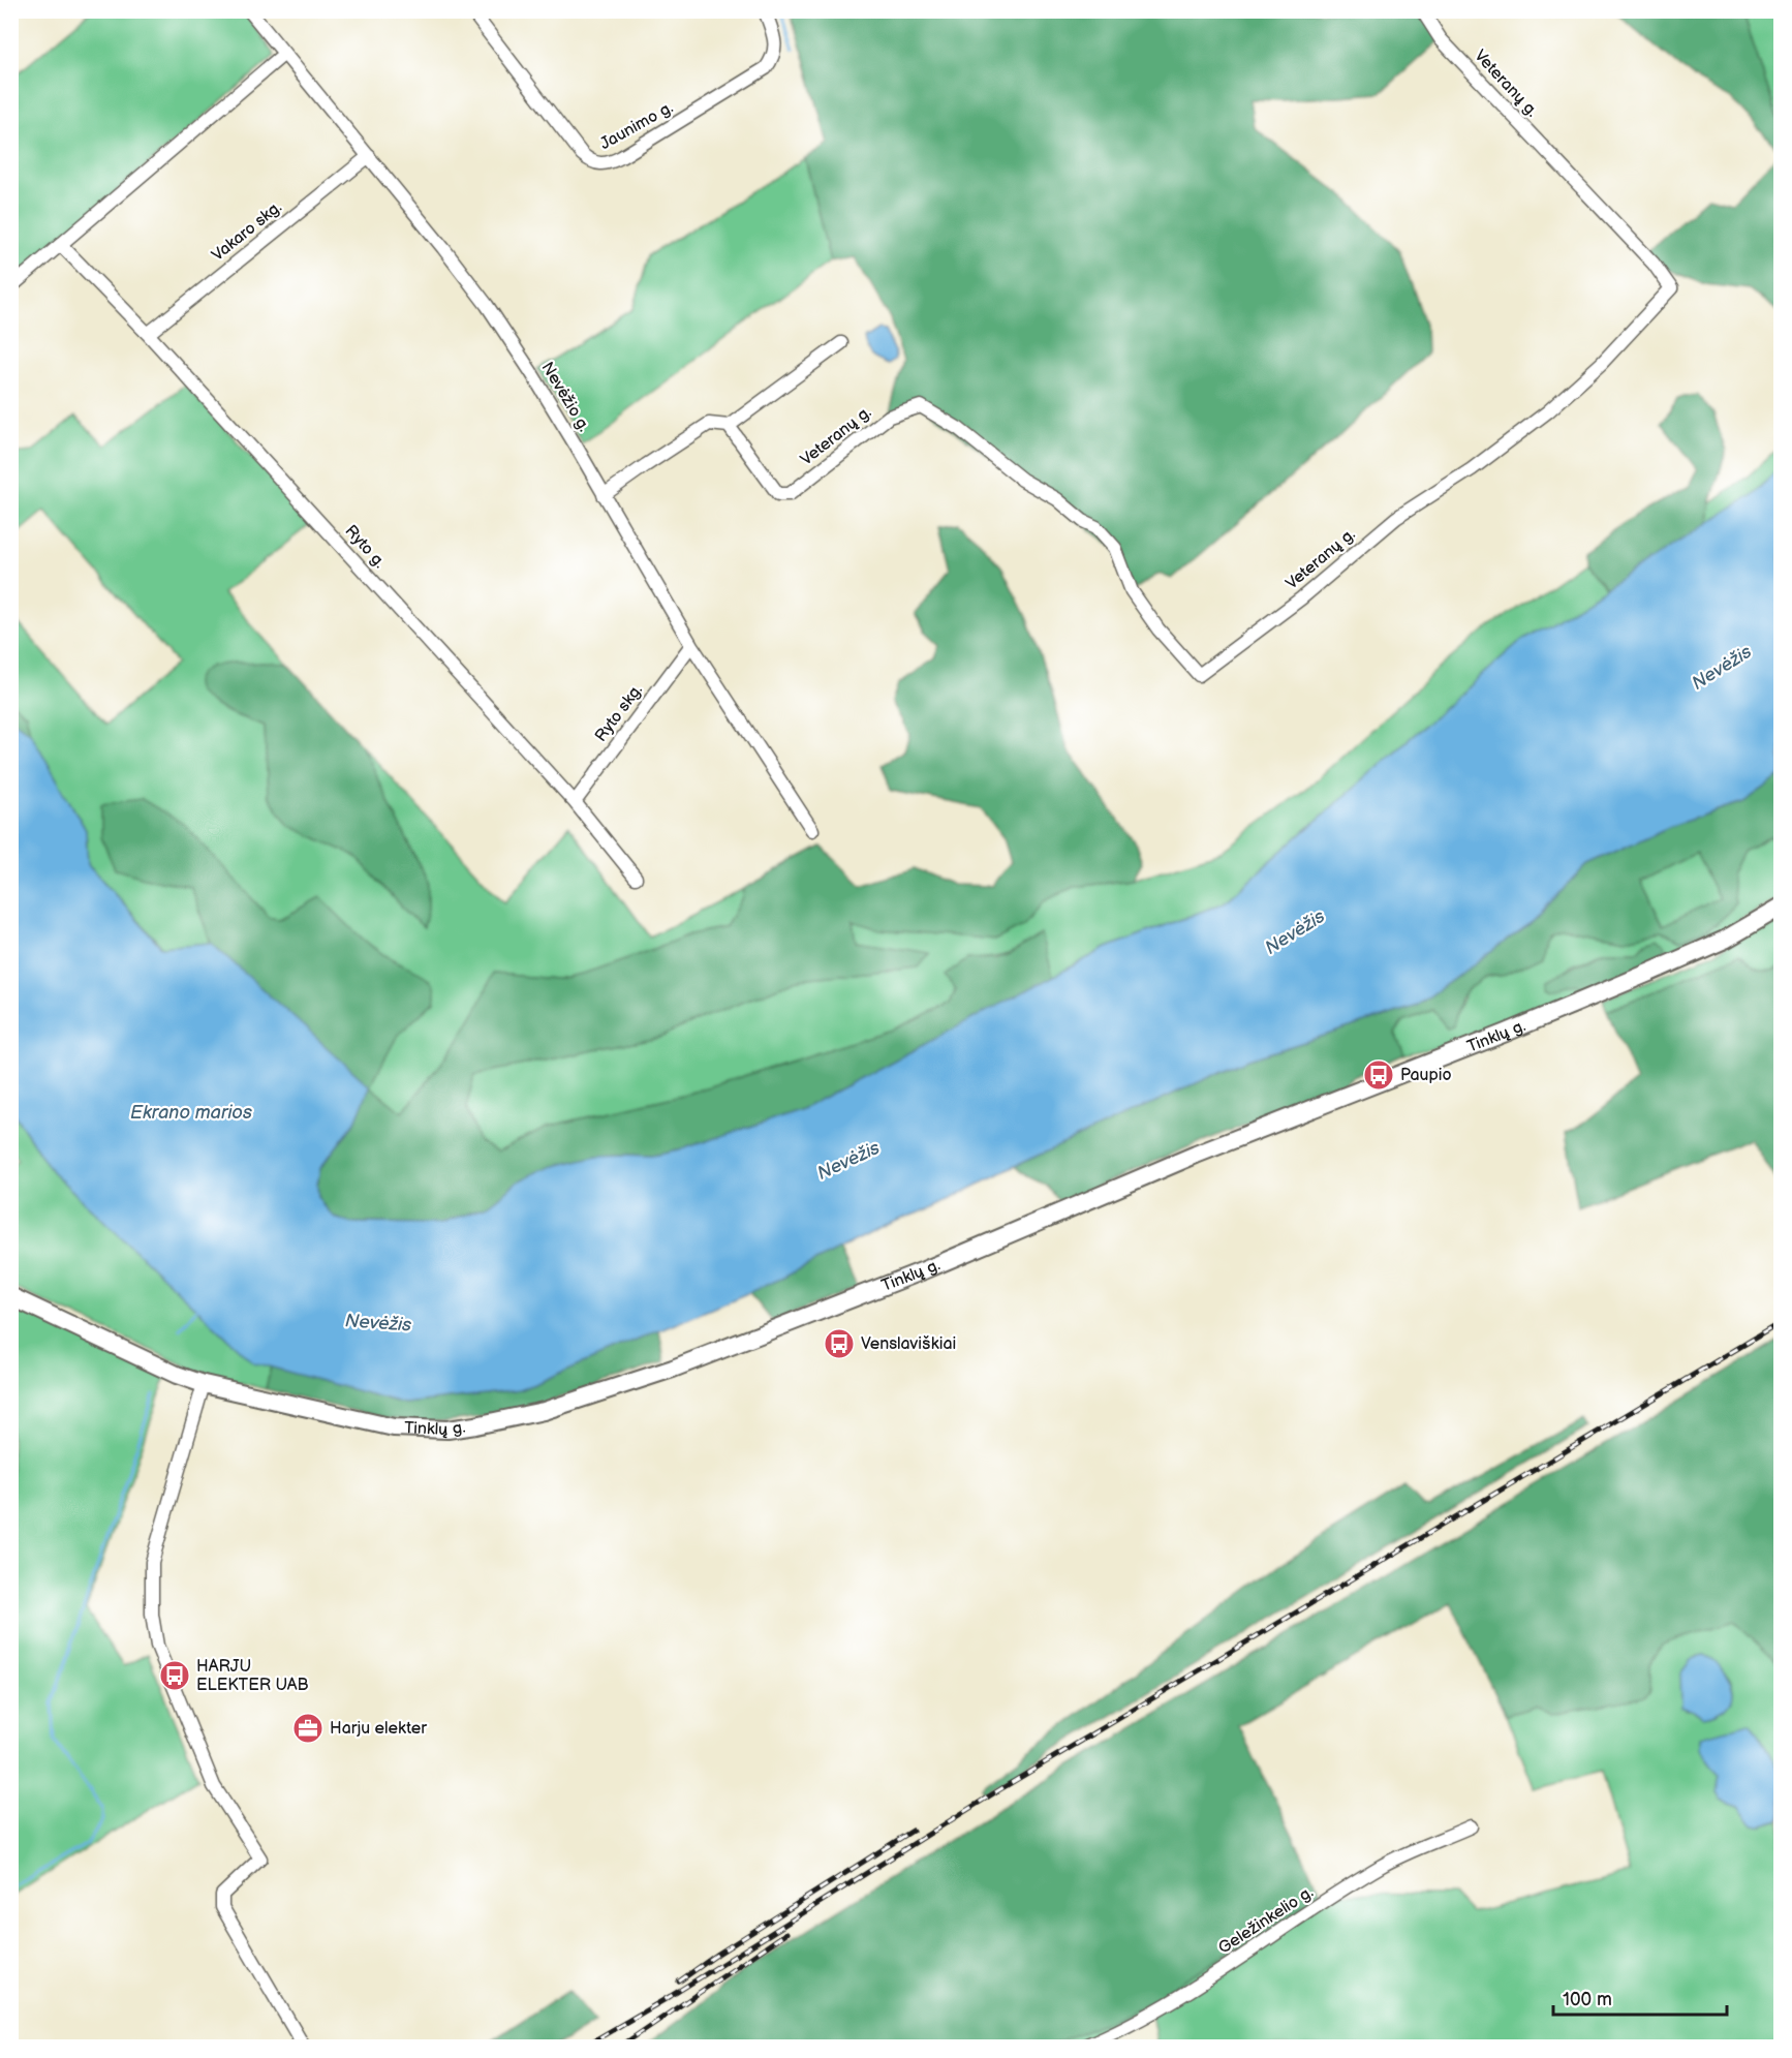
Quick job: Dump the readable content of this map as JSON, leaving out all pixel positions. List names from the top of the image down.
{
  "streets": {
    "main road": ["Tinklų g."],
    "street": [
      "Veteranų g.",
      "Jaunimo g.",
      "Vakaro skg.",
      "Nevėžio g.",
      "Ryto g.",
      "Ryto skg.",
      "Geležinkelio g."
    ]
  },
  "crossings": [
    ["Vakaro skg.", "Nevėžio g."],
    ["Vakaro skg.", "Ryto g."],
    ["Nevėžio g.", "Ryto skg."],
    ["Ryto g.", "Ryto skg."]
  ],
  "water": ["Nevėžis", "Ekrano marios"],
  "places": {
    "bus stop": ["Paupio", "Venslaviškiai", "HARJU ELEKTER UAB"],
    "office": ["Harju elekter"]
  },
  "scale_bar": "100 m"
}
